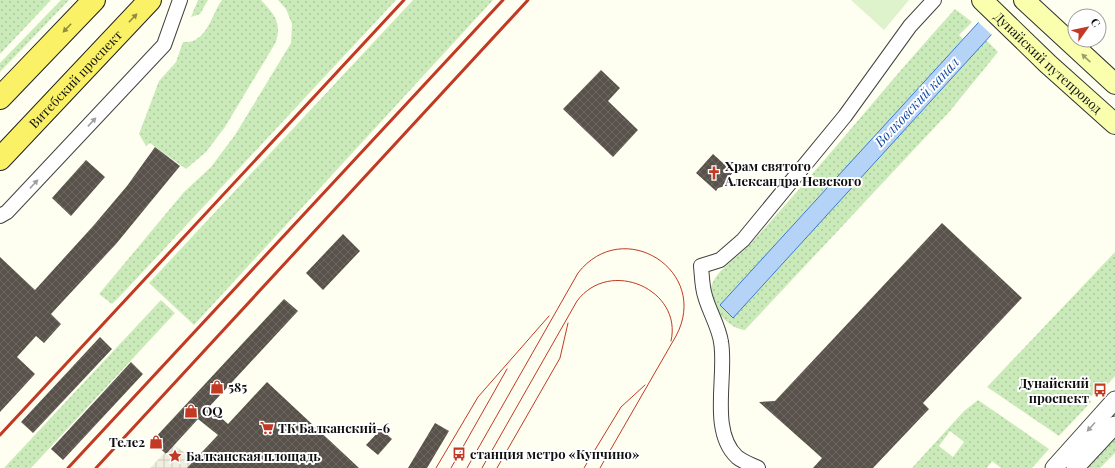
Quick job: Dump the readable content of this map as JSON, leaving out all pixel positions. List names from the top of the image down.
{
  "streets": {
    "main road": ["Дунайский путепровод", "Витебский проспект"]
  },
  "water": ["Волковский канал"],
  "places": {
    "church": ["Храм святого Александра Невского"],
    "shop": ["585", "OQ", "Теле2"],
    "bus stop": ["Дунайский проспект", "станция метро «Купчино»"],
    "supermarket": ["ТК Балканский-6"],
    "place": ["Балканская площадь"]
  },
  "north": "top right"
}
